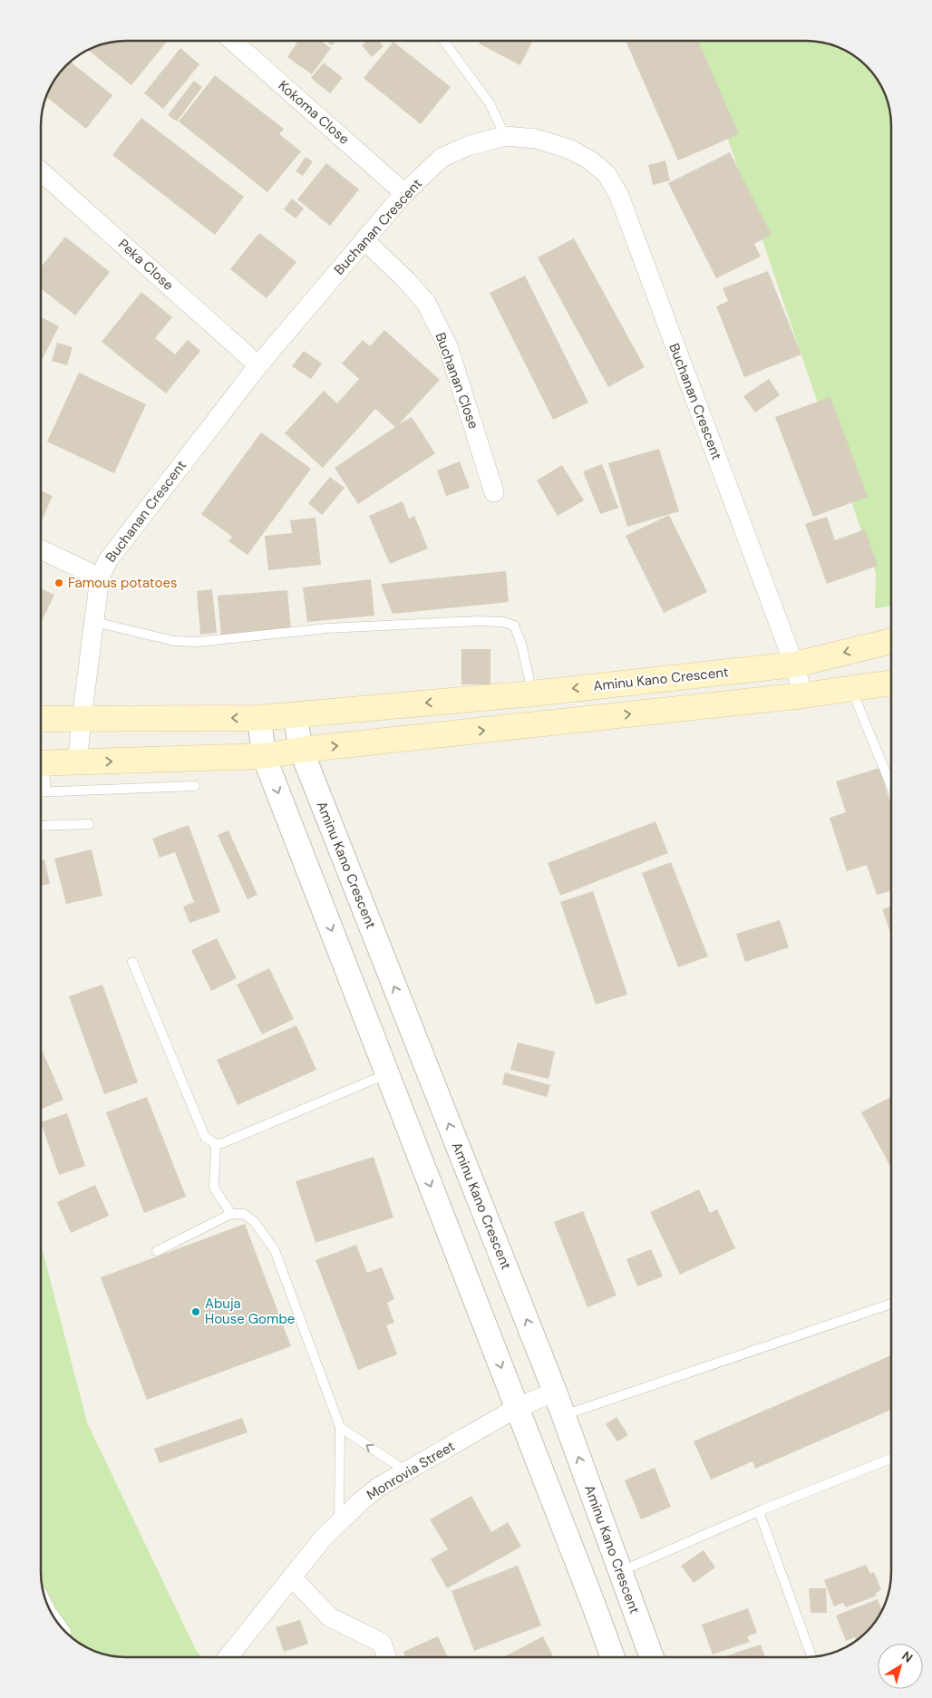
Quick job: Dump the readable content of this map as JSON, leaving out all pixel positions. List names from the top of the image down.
{
  "streets": {
    "main road": ["Aminu Kano Crescent"],
    "street": [
      "Kokoma Close",
      "Buchanan Crescent",
      "Peka Close",
      "Buchanan Close",
      "Monrovia Street"
    ]
  },
  "crossings": [
    ["Kokoma Close", "Buchanan Crescent"],
    ["Buchanan Crescent", "Peka Close"],
    ["Buchanan Crescent", "Buchanan Close"],
    ["Buchanan Crescent", "Aminu Kano Crescent"],
    ["Aminu Kano Crescent", "Monrovia Street"]
  ],
  "places": ["Famous potatoes", "Abuja House Gombe"],
  "north": "top right"
}
